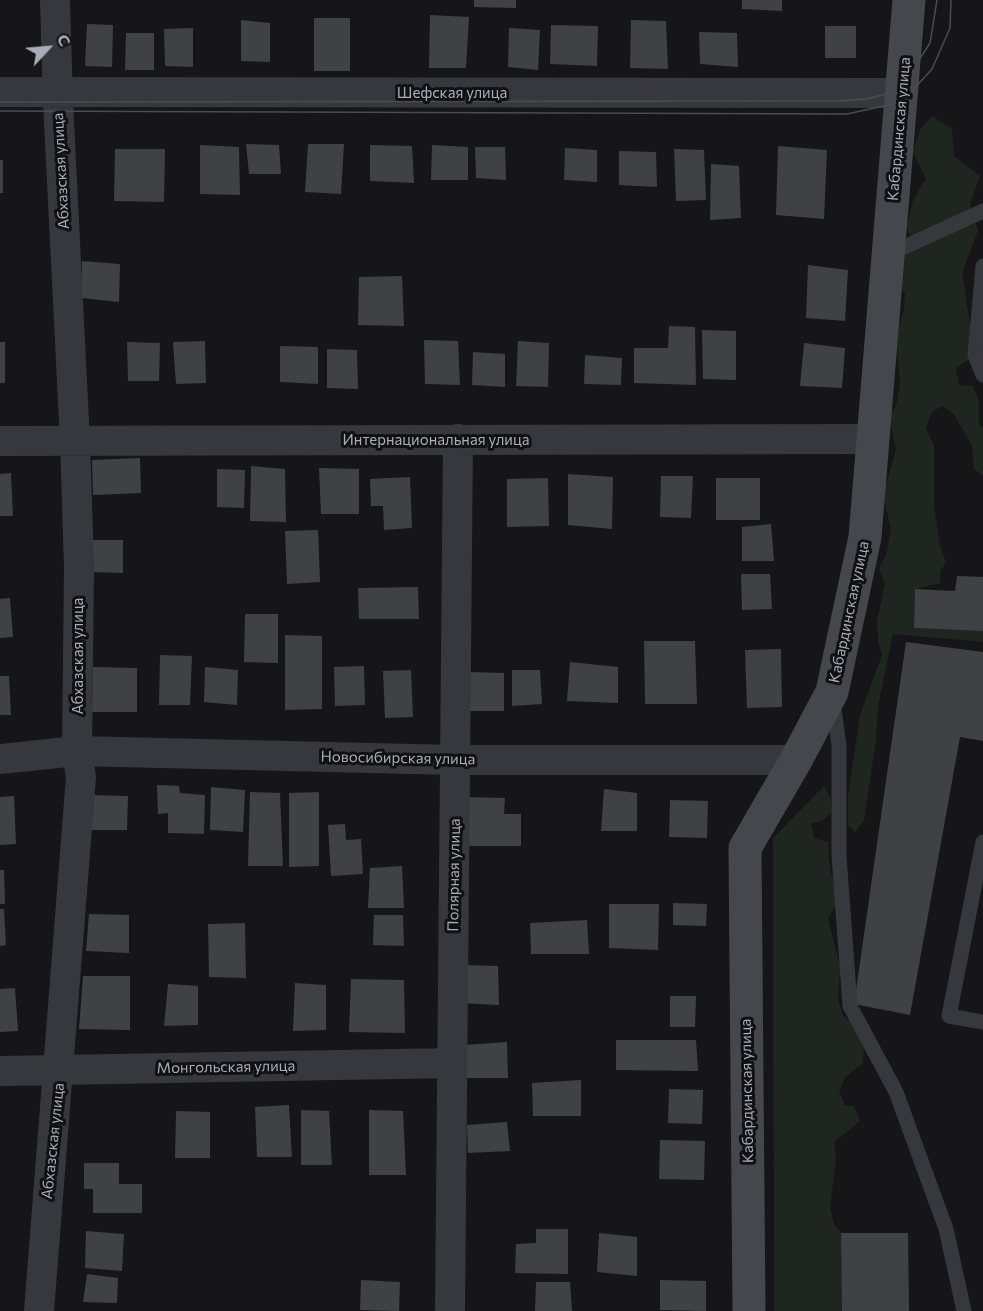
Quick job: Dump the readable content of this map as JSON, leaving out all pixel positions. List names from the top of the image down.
{
  "streets": {
    "street": [
      "Шефская улица",
      "Кабардинская улица",
      "Абхазская улица",
      "Интернациональная улица",
      "Новосибирская улица",
      "Полярная улица",
      "Монгольская улица"
    ]
  },
  "crossings": [
    ["Шефская улица", "Кабардинская улица"],
    ["Шефская улица", "Абхазская улица"],
    ["Кабардинская улица", "Интернациональная улица"],
    ["Кабардинская улица", "Новосибирская улица"],
    ["Абхазская улица", "Интернациональная улица"],
    ["Абхазская улица", "Новосибирская улица"],
    ["Абхазская улица", "Монгольская улица"],
    ["Интернациональная улица", "Полярная улица"],
    ["Новосибирская улица", "Полярная улица"],
    ["Полярная улица", "Монгольская улица"]
  ],
  "north": "top right"
}
